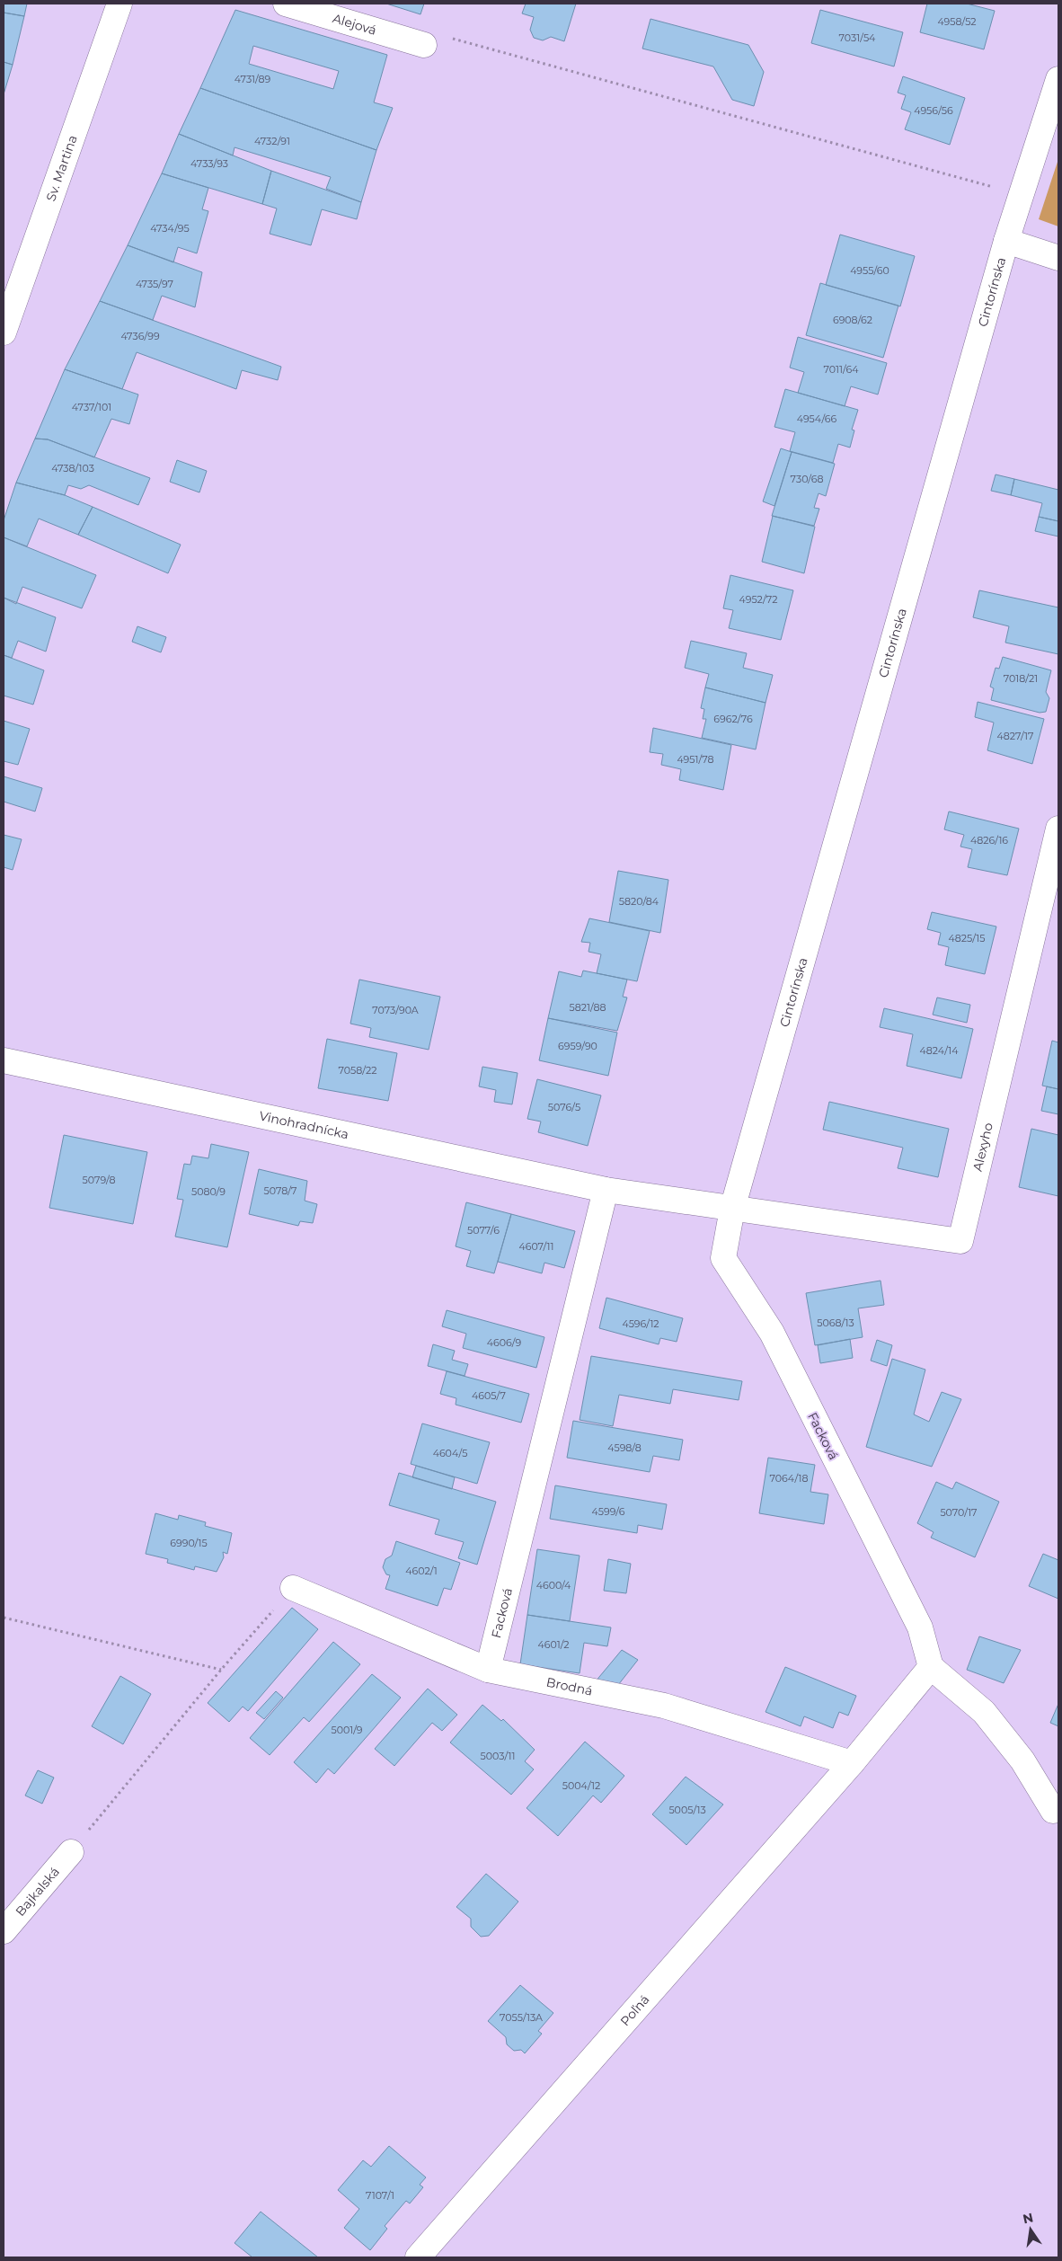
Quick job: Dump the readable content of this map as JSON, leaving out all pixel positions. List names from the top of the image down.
{
  "streets": {
    "street": [
      "Alejová",
      "Sv. Martina",
      "Cintorínska",
      "Vinohradnícka",
      "Alexyho",
      "Facková",
      "Brodná",
      "Bajkalská",
      "Poľná"
    ]
  },
  "crossings": [
    ["Cintorínska", "Vinohradnícka"],
    ["Cintorínska", "Alexyho"],
    ["Cintorínska", "Facková"],
    ["Vinohradnícka", "Alexyho"],
    ["Vinohradnícka", "Facková"],
    ["Alexyho", "Facková"],
    ["Facková", "Brodná"],
    ["Facková", "Poľná"],
    ["Brodná", "Poľná"]
  ],
  "house_numbers": [
    "4958/52",
    "7031/54",
    "4731/89",
    "4956/56",
    "4732/91",
    "4733/93",
    "4734/95",
    "4955/60",
    "4735/97",
    "6908/62",
    "4736/99",
    "7011/64",
    "4737/101",
    "4954/66",
    "4738/103",
    "730/68",
    "4952/72",
    "7018/21",
    "6962/76",
    "4827/17",
    "4951/78",
    "4826/16",
    "5820/84",
    "4825/15",
    "5821/88",
    "7073/90A",
    "6959/90",
    "4824/14",
    "7058/22",
    "5076/5",
    "5079/8",
    "5078/7",
    "5080/9",
    "5077/6",
    "4607/11",
    "5068/13",
    "4596/12",
    "4606/9",
    "4605/7",
    "4598/8",
    "4604/5",
    "7064/18",
    "4599/6",
    "5070/17",
    "6990/15",
    "4602/1",
    "4600/4",
    "4601/2",
    "5001/9",
    "5003/11",
    "5004/12",
    "5005/13",
    "7055/13A",
    "7107/1"
  ],
  "north": "top"
}
